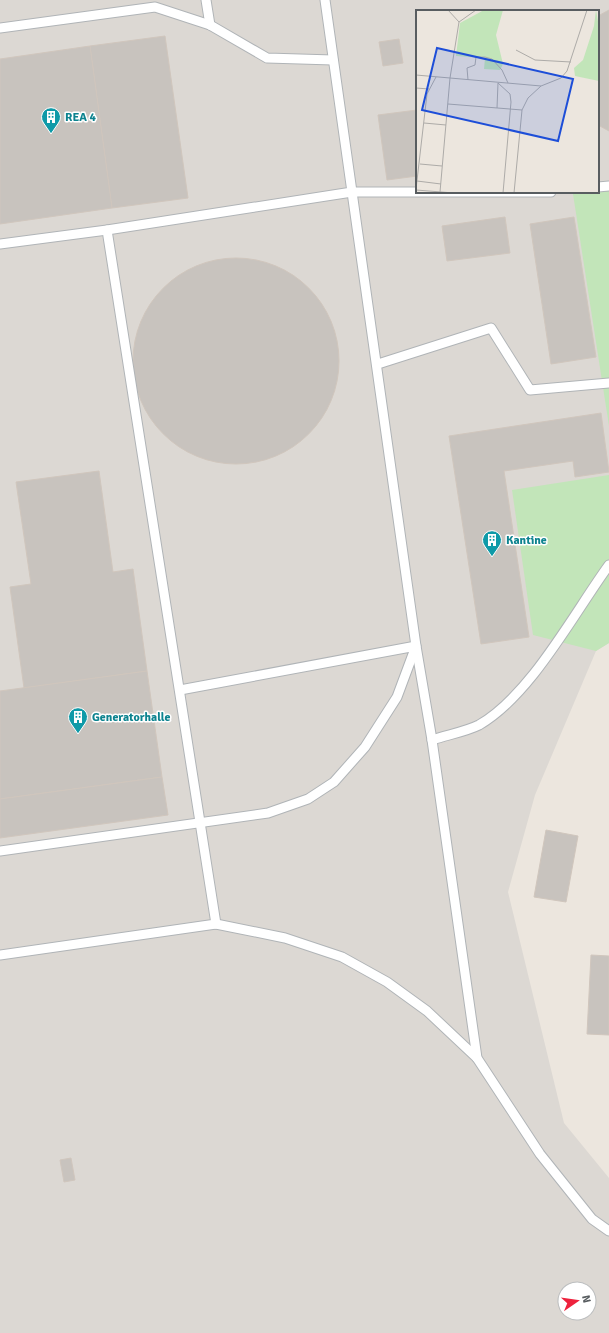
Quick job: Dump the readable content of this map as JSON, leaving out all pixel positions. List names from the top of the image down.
{
  "places": {
    "building": ["REA 4", "Kantine", "Generatorhalle"]
  },
  "north": "right"
}
